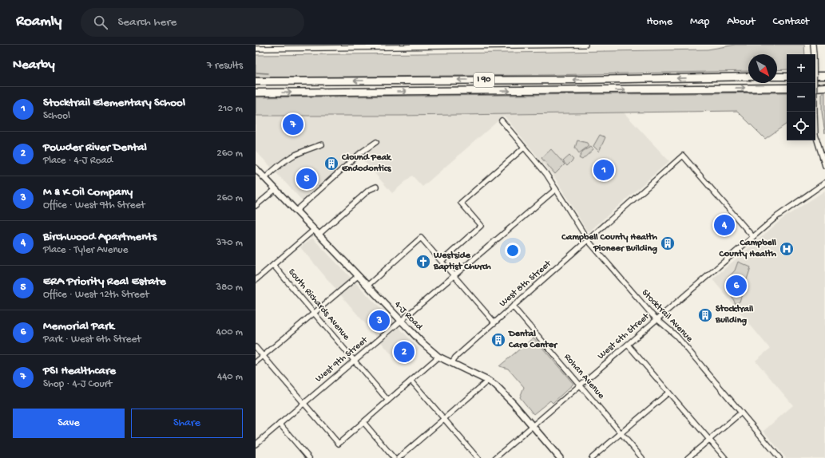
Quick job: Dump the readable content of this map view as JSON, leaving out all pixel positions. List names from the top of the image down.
{
  "streets": {
    "highway": ["I 90"],
    "main road": ["4-J Road"],
    "street": [
      "West 8th Street",
      "South Richards Avenue",
      "Stocktrail Avenue",
      "West 6th Street",
      "West 9th Street",
      "Rohan Avenue"
    ]
  },
  "crossings": [
    ["West 8th Street", "4-J Road"],
    ["West 8th Street", "Stocktrail Avenue"],
    ["West 8th Street", "West 6th Street"],
    ["West 8th Street", "Rohan Avenue"],
    ["South Richards Avenue", "West 9th Street"],
    ["4-J Road", "West 6th Street"],
    ["4-J Road", "West 9th Street"],
    ["Stocktrail Avenue", "West 6th Street"],
    ["Stocktrail Avenue", "West 9th Street"],
    ["West 6th Street", "Rohan Avenue"]
  ],
  "places": {
    "building": [
      "Clound Peak Endodontics",
      "Campbell County Health Pioneer Building",
      "Stocktrail Building",
      "Dental Care Center"
    ],
    "hospital": ["Campbell County Health"],
    "church": ["Westside Baptist Church"]
  },
  "north": "bottom right",
  "page": {
    "header": "Roamly",
    "search": "Search here",
    "nav": [
      "Home",
      "Map",
      "About",
      "Contact"
    ],
    "heading": ["Nearby", "7 results"],
    "map_buttons": ["+", "−"],
    "list": [
      {
        "mark": "1",
        "name": "Stocktrail Elementary School",
        "note": "School",
        "value": "210 m"
      },
      {
        "mark": "2",
        "name": "Powder River Dental",
        "note": "Place · 4-J Road",
        "value": "260 m"
      },
      {
        "mark": "3",
        "name": "M & K Oil Company",
        "note": "Office · West 9th Street",
        "value": "260 m"
      },
      {
        "mark": "4",
        "name": "Birchwood Apartments",
        "note": "Place · Tyler Avenue",
        "value": "370 m"
      },
      {
        "mark": "5",
        "name": "ERA Priority Real Estate",
        "note": "Office · West 12th Street",
        "value": "380 m"
      },
      {
        "mark": "6",
        "name": "Memorial Park",
        "note": "Park · West 6th Street",
        "value": "400 m"
      },
      {
        "mark": "7",
        "name": "PSI Healthcare",
        "note": "Shop · 4-J Court",
        "value": "440 m"
      }
    ],
    "pins": [
      "7",
      "1",
      "5",
      "4",
      "6",
      "3",
      "2"
    ],
    "buttons": ["Save", "Share"]
  }
}
